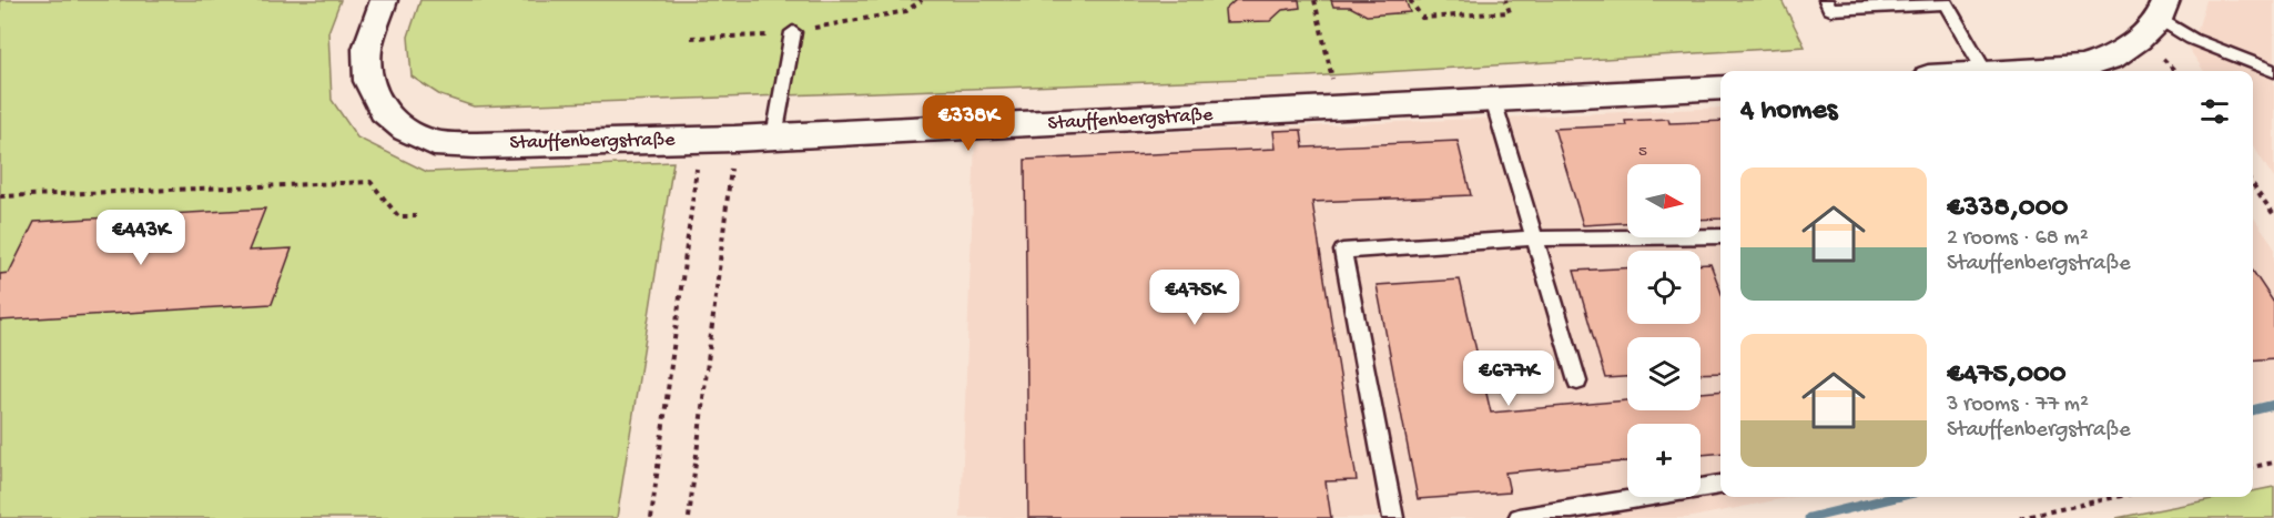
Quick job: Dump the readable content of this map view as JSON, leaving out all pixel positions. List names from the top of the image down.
{
  "streets": {
    "street": ["Stauffenbergstraße"]
  },
  "house_numbers": ["5"],
  "north": "right",
  "page": {
    "heading": "4 homes",
    "price": [
      "€338K",
      "€443K",
      "€475K",
      "€677K"
    ],
    "list": [
      {
        "name": "€338,000",
        "note": "2 rooms · 68 m² · Stauffenbergstraße"
      },
      {
        "name": "€475,000",
        "note": "3 rooms · 77 m² · Stauffenbergstraße"
      }
    ],
    "map_buttons": "+"
  }
}
